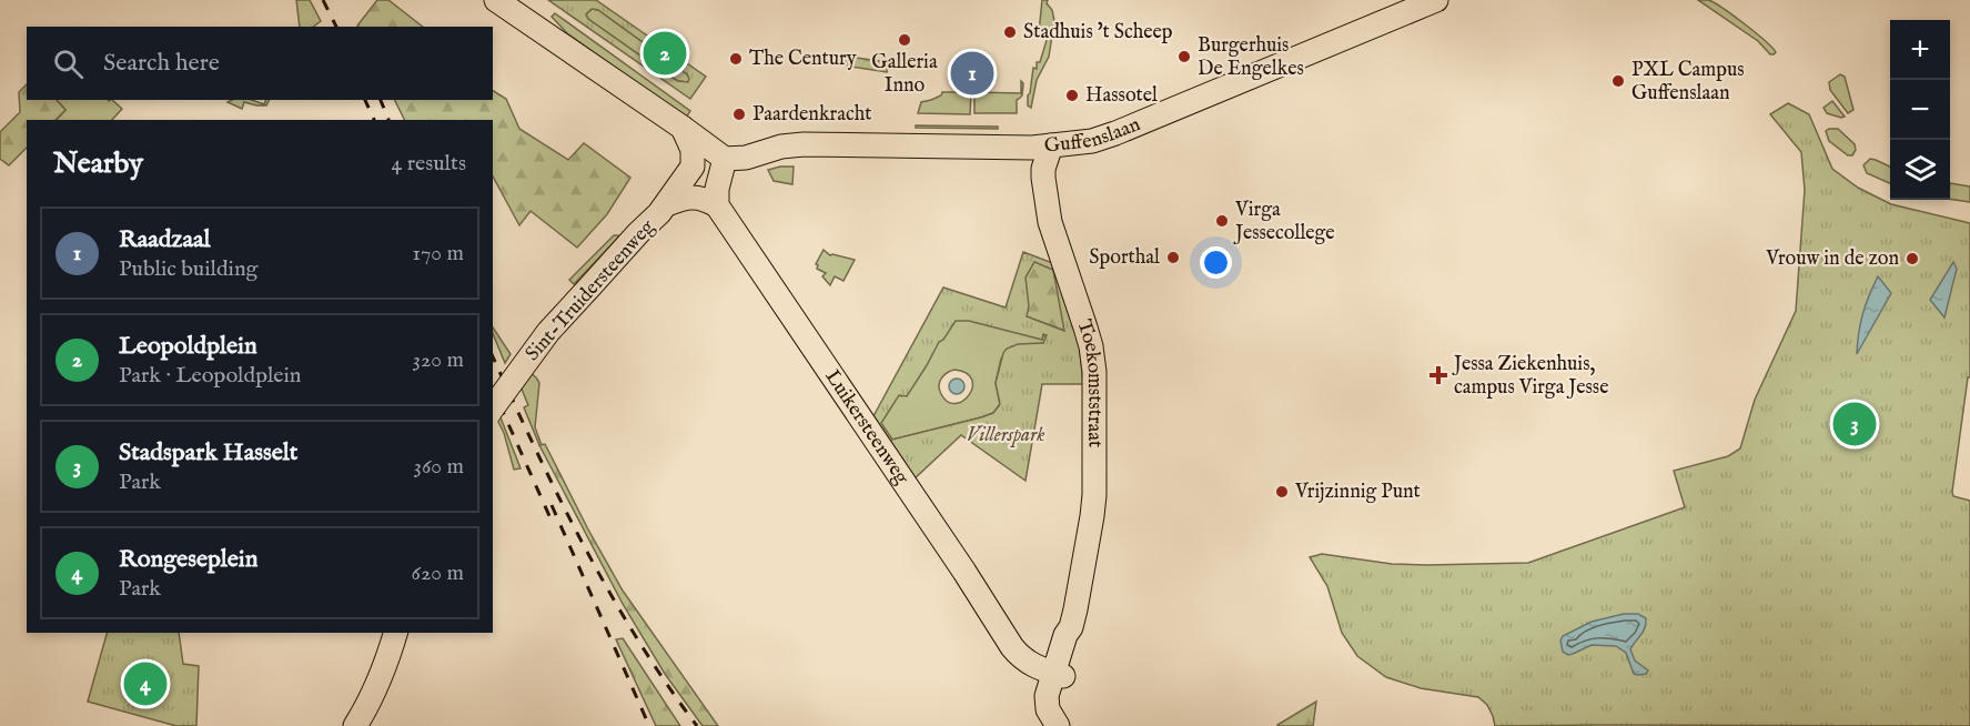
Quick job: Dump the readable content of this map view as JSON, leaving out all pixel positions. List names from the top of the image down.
{
  "streets": {
    "main road": [
      "Guffenslaan",
      "Sint-Truidersteenweg",
      "Toekomststraat",
      "Luikersteenweg"
    ]
  },
  "crossings": [
    ["Guffenslaan", "Sint-Truidersteenweg"],
    ["Guffenslaan", "Toekomststraat"],
    ["Toekomststraat", "Luikersteenweg"]
  ],
  "parks": ["Villerspark"],
  "places": {
    "other": [
      "Stadhuis 't Scheep",
      "Galleria Inno",
      "Burgerhuis De Engelkes",
      "The Century",
      "PXL Campus Guffenslaan",
      "Hassotel",
      "Paardenkracht",
      "Virga Jessecollege",
      "Sporthal",
      "Vrouw in de zon",
      "Vrijzinnig Punt"
    ],
    "health": ["Jessa Ziekenhuis, campus Virga Jesse"]
  },
  "page": {
    "map_buttons": ["+", "−"],
    "search": "Search here",
    "pins": [
      "2",
      "1",
      "3",
      "4"
    ],
    "heading": ["Nearby", "4 results"],
    "list": [
      {
        "mark": "1",
        "name": "Raadzaal",
        "note": "Public building",
        "value": "170 m"
      },
      {
        "mark": "2",
        "name": "Leopoldplein",
        "note": "Park · Leopoldplein",
        "value": "320 m"
      },
      {
        "mark": "3",
        "name": "Stadspark Hasselt",
        "note": "Park",
        "value": "360 m"
      },
      {
        "mark": "4",
        "name": "Rongeseplein",
        "note": "Park",
        "value": "620 m"
      }
    ]
  }
}
